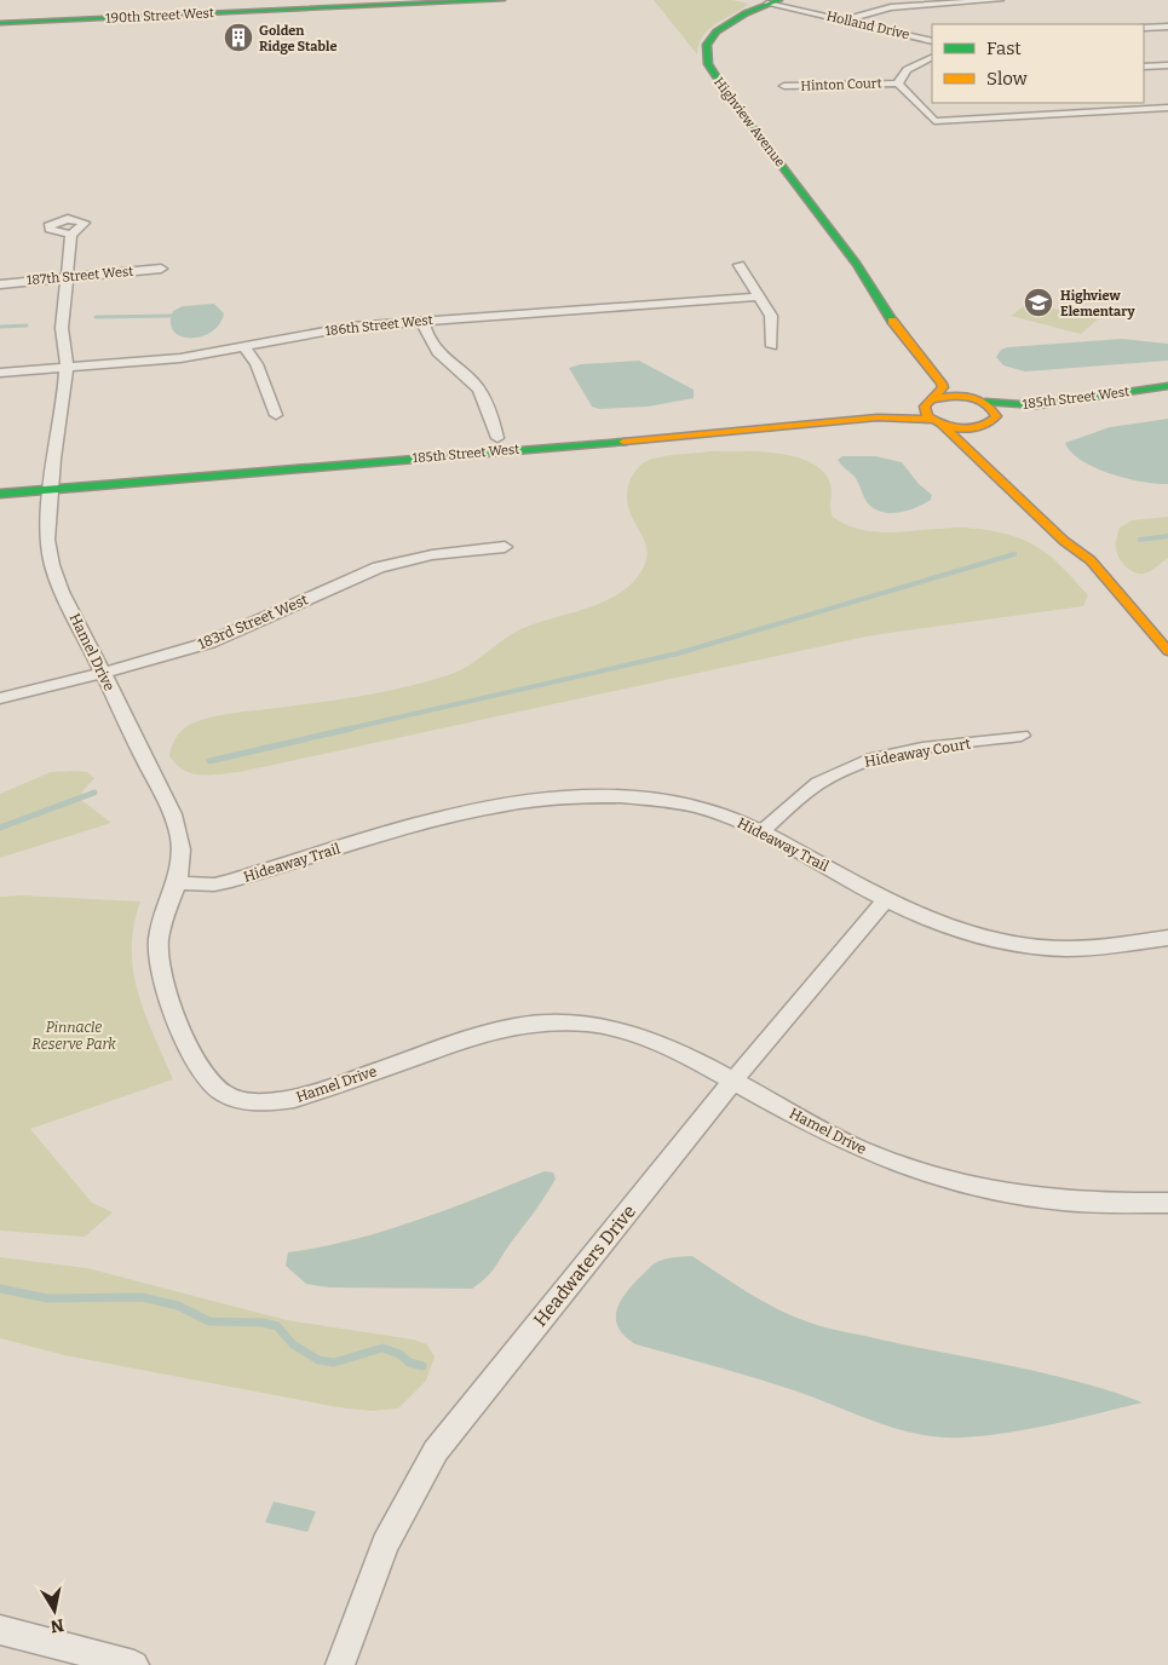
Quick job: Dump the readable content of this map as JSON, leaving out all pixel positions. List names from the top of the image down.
{
  "streets": {
    "street": [
      "190th Street West",
      "Holland Drive",
      "Hinton Court",
      "Highview Avenue",
      "187th Street West",
      "186th Street West",
      "185th Street West",
      "183rd Street West",
      "Hamel Drive",
      "Hideaway Court",
      "Hideaway Trail",
      "Headwaters Drive"
    ]
  },
  "crossings": [
    ["Holland Drive", "Highview Avenue"],
    ["Highview Avenue", "185th Street West"],
    ["187th Street West", "Hamel Drive"],
    ["186th Street West", "Hamel Drive"],
    ["185th Street West", "Hamel Drive"],
    ["183rd Street West", "Hamel Drive"],
    ["Hamel Drive", "Hideaway Trail"],
    ["Hamel Drive", "Headwaters Drive"],
    ["Hideaway Court", "Hideaway Trail"],
    ["Hideaway Trail", "Headwaters Drive"]
  ],
  "parks": ["Pinnacle Reserve Park"],
  "places": {
    "building": ["Golden Ridge Stable"],
    "school or university": ["Highview Elementary"]
  },
  "legend": ["Fast", "Slow"],
  "north": "bottom"
}
